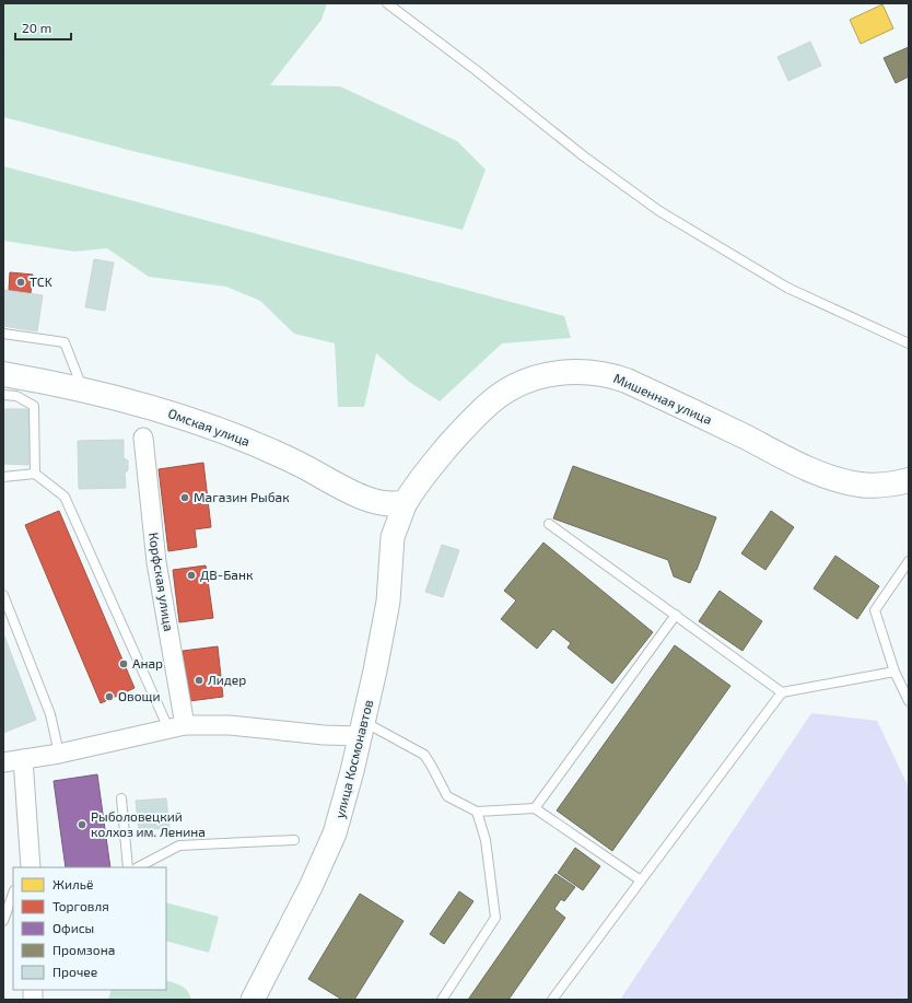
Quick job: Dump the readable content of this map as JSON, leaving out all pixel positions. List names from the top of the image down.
{
  "streets": {
    "main road": ["Мишенная улица", "Омская улица"],
    "street": ["Корфская улица", "улица Космонавтов"]
  },
  "crossings": [
    ["Мишенная улица", "Омская улица"],
    ["Мишенная улица", "улица Космонавтов"],
    ["Омская улица", "улица Космонавтов"]
  ],
  "places": [
    "TCK",
    "Магазин Рыбак",
    "ДВ-Банк",
    "Анар",
    "Лидер",
    "Овощи",
    "Рыболовецкий колхоз им. Ленина"
  ],
  "legend": [
    "Жильё",
    "Торговля",
    "Офисы",
    "Промзона",
    "Прочее"
  ],
  "scale_bar": "20 m"
}
